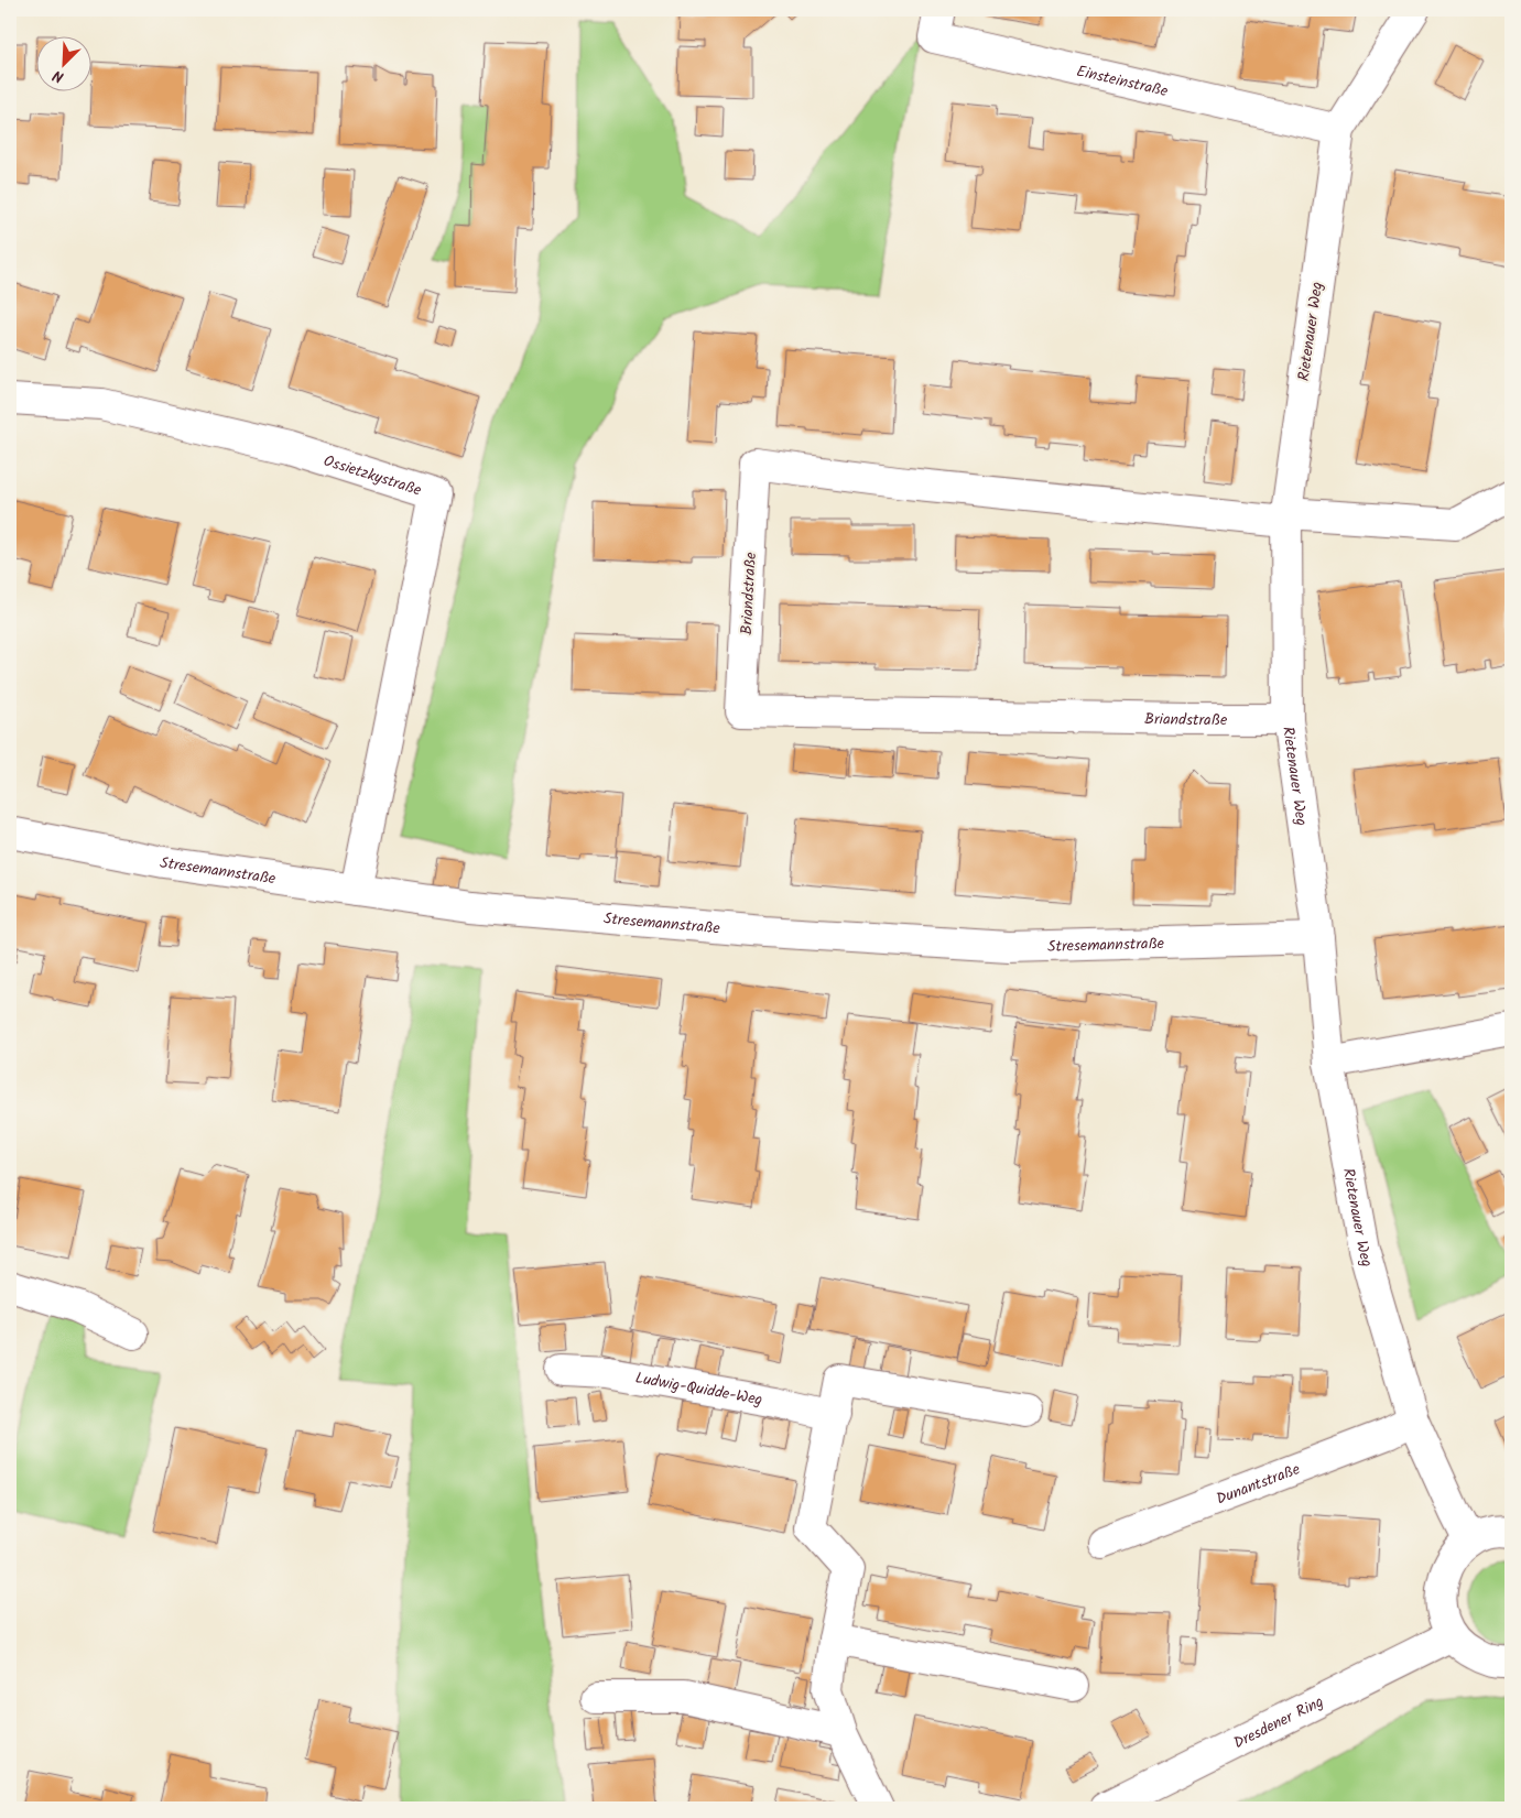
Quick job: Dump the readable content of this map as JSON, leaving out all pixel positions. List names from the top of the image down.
{
  "streets": {
    "street": [
      "Einsteinstraße",
      "Rietenauer Weg",
      "Ossietzkystraße",
      "Briandstraße",
      "Stresemannstraße",
      "Ludwig-Quidde-Weg",
      "Dunantstraße",
      "Dresdener Ring"
    ]
  },
  "crossings": [
    ["Einsteinstraße", "Rietenauer Weg"],
    ["Rietenauer Weg", "Briandstraße"],
    ["Rietenauer Weg", "Stresemannstraße"],
    ["Rietenauer Weg", "Dunantstraße"],
    ["Ossietzkystraße", "Stresemannstraße"]
  ],
  "north": "bottom left"
}
